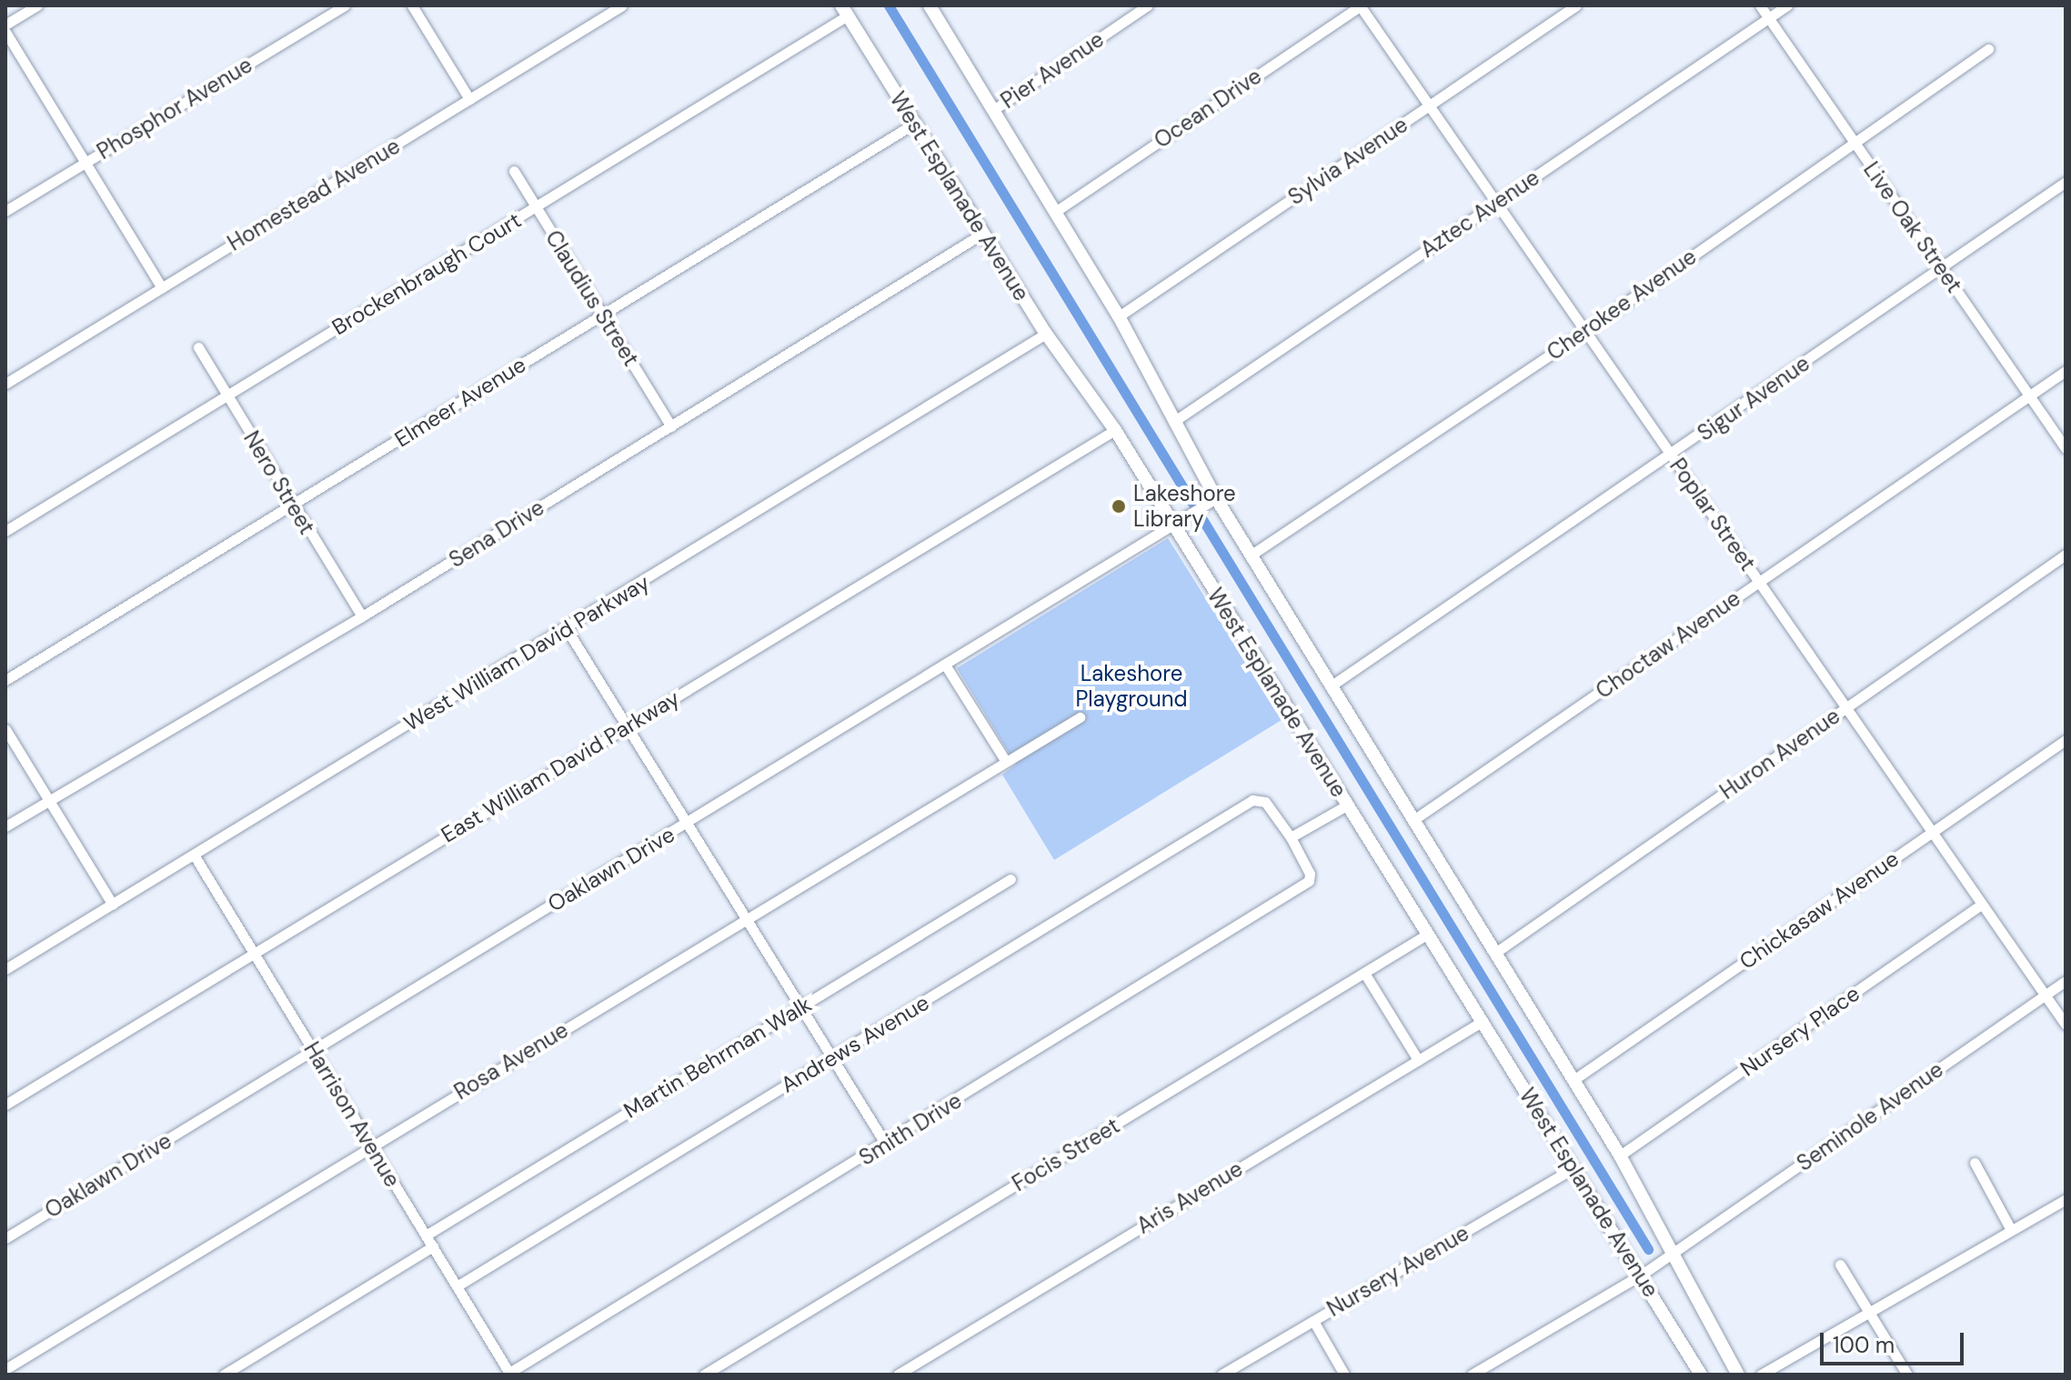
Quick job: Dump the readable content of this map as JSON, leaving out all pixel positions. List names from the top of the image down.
{
  "streets": {
    "main road": ["West Esplanade Avenue"],
    "street": [
      "Pier Avenue",
      "Phosphor Avenue",
      "Ocean Drive",
      "Sylvia Avenue",
      "Homestead Avenue",
      "Aztec Avenue",
      "Live Oak Street",
      "Brockenbraugh Court",
      "Claudius Street",
      "Cherokee Avenue",
      "Sigur Avenue",
      "Elmeer Avenue",
      "Nero Street",
      "Poplar Street",
      "Sena Drive",
      "Choctaw Avenue",
      "West William David Parkway",
      "Huron Avenue",
      "East William David Parkway",
      "Oaklawn Drive",
      "Chickasaw Avenue",
      "Nursery Place",
      "Andrews Avenue",
      "Martin Behrman Walk",
      "Rosa Avenue",
      "Harrison Avenue",
      "Seminole Avenue",
      "Smith Drive",
      "Focis Street",
      "Aris Avenue",
      "Nursery Avenue"
    ]
  },
  "crossings": [
    ["Pier Avenue", "West Esplanade Avenue"],
    ["Ocean Drive", "West Esplanade Avenue"],
    ["Ocean Drive", "Poplar Street"],
    ["Sylvia Avenue", "West Esplanade Avenue"],
    ["Sylvia Avenue", "Poplar Street"],
    ["West Esplanade Avenue", "Aztec Avenue"],
    ["West Esplanade Avenue", "Brockenbraugh Court"],
    ["West Esplanade Avenue", "Cherokee Avenue"],
    ["West Esplanade Avenue", "Sigur Avenue"],
    ["West Esplanade Avenue", "Elmeer Avenue"],
    ["West Esplanade Avenue", "Sena Drive"],
    ["West Esplanade Avenue", "Choctaw Avenue"],
    ["West Esplanade Avenue", "West William David Parkway"],
    ["West Esplanade Avenue", "Huron Avenue"],
    ["West Esplanade Avenue", "East William David Parkway"],
    ["West Esplanade Avenue", "Oaklawn Drive"],
    ["West Esplanade Avenue", "Chickasaw Avenue"],
    ["West Esplanade Avenue", "Nursery Place"],
    ["West Esplanade Avenue", "Seminole Avenue"],
    ["West Esplanade Avenue", "Focis Street"],
    ["West Esplanade Avenue", "Aris Avenue"],
    ["West Esplanade Avenue", "Nursery Avenue"],
    ["Aztec Avenue", "Live Oak Street"],
    ["Aztec Avenue", "Poplar Street"],
    ["Live Oak Street", "Cherokee Avenue"],
    ["Live Oak Street", "Sigur Avenue"],
    ["Live Oak Street", "Choctaw Avenue"],
    ["Brockenbraugh Court", "Claudius Street"],
    ["Brockenbraugh Court", "Nero Street"],
    ["Claudius Street", "Elmeer Avenue"],
    ["Claudius Street", "Sena Drive"],
    ["Cherokee Avenue", "Poplar Street"],
    ["Sigur Avenue", "Poplar Street"],
    ["Elmeer Avenue", "Nero Street"],
    ["Nero Street", "Sena Drive"],
    ["Poplar Street", "Choctaw Avenue"],
    ["Poplar Street", "Huron Avenue"],
    ["Poplar Street", "Chickasaw Avenue"],
    ["Poplar Street", "Nursery Place"],
    ["Poplar Street", "Seminole Avenue"],
    ["West William David Parkway", "Harrison Avenue"],
    ["East William David Parkway", "Harrison Avenue"],
    ["Oaklawn Drive", "Harrison Avenue"],
    ["Andrews Avenue", "Harrison Avenue"],
    ["Andrews Avenue", "Smith Drive"],
    ["Martin Behrman Walk", "Harrison Avenue"],
    ["Rosa Avenue", "Harrison Avenue"],
    ["Harrison Avenue", "Smith Drive"]
  ],
  "parks": ["Lakeshore Playground"],
  "places": ["Lakeshore Library"],
  "scale_bar": "100 m"
}
